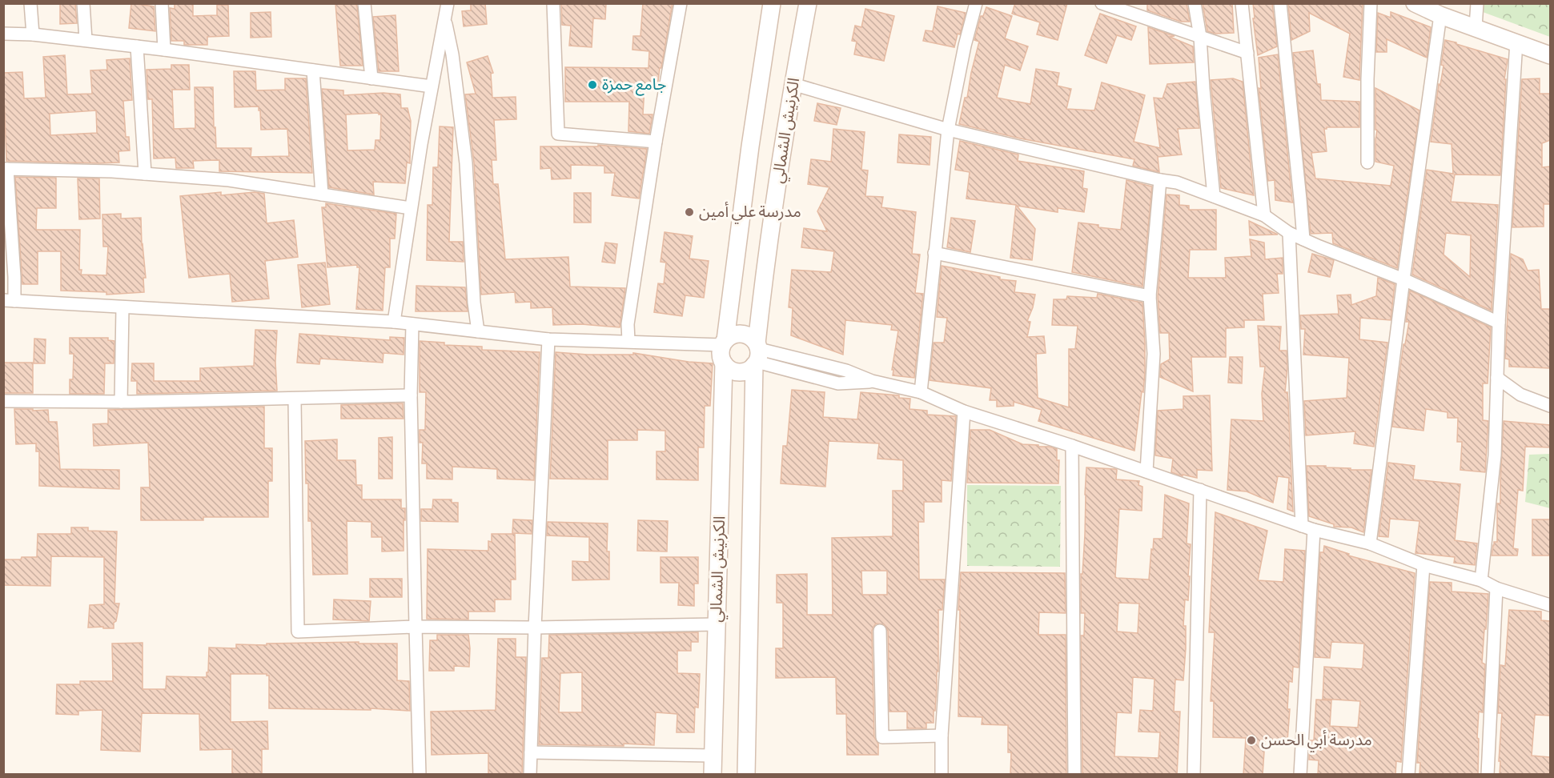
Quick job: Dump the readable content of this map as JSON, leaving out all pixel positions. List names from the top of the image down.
{
  "streets": {
    "main road": ["الكرنيش الشمالي"]
  },
  "places": ["جامع حمزة", "مدرسة علي أمين", "مدرسة أبي الحسن"]
}
